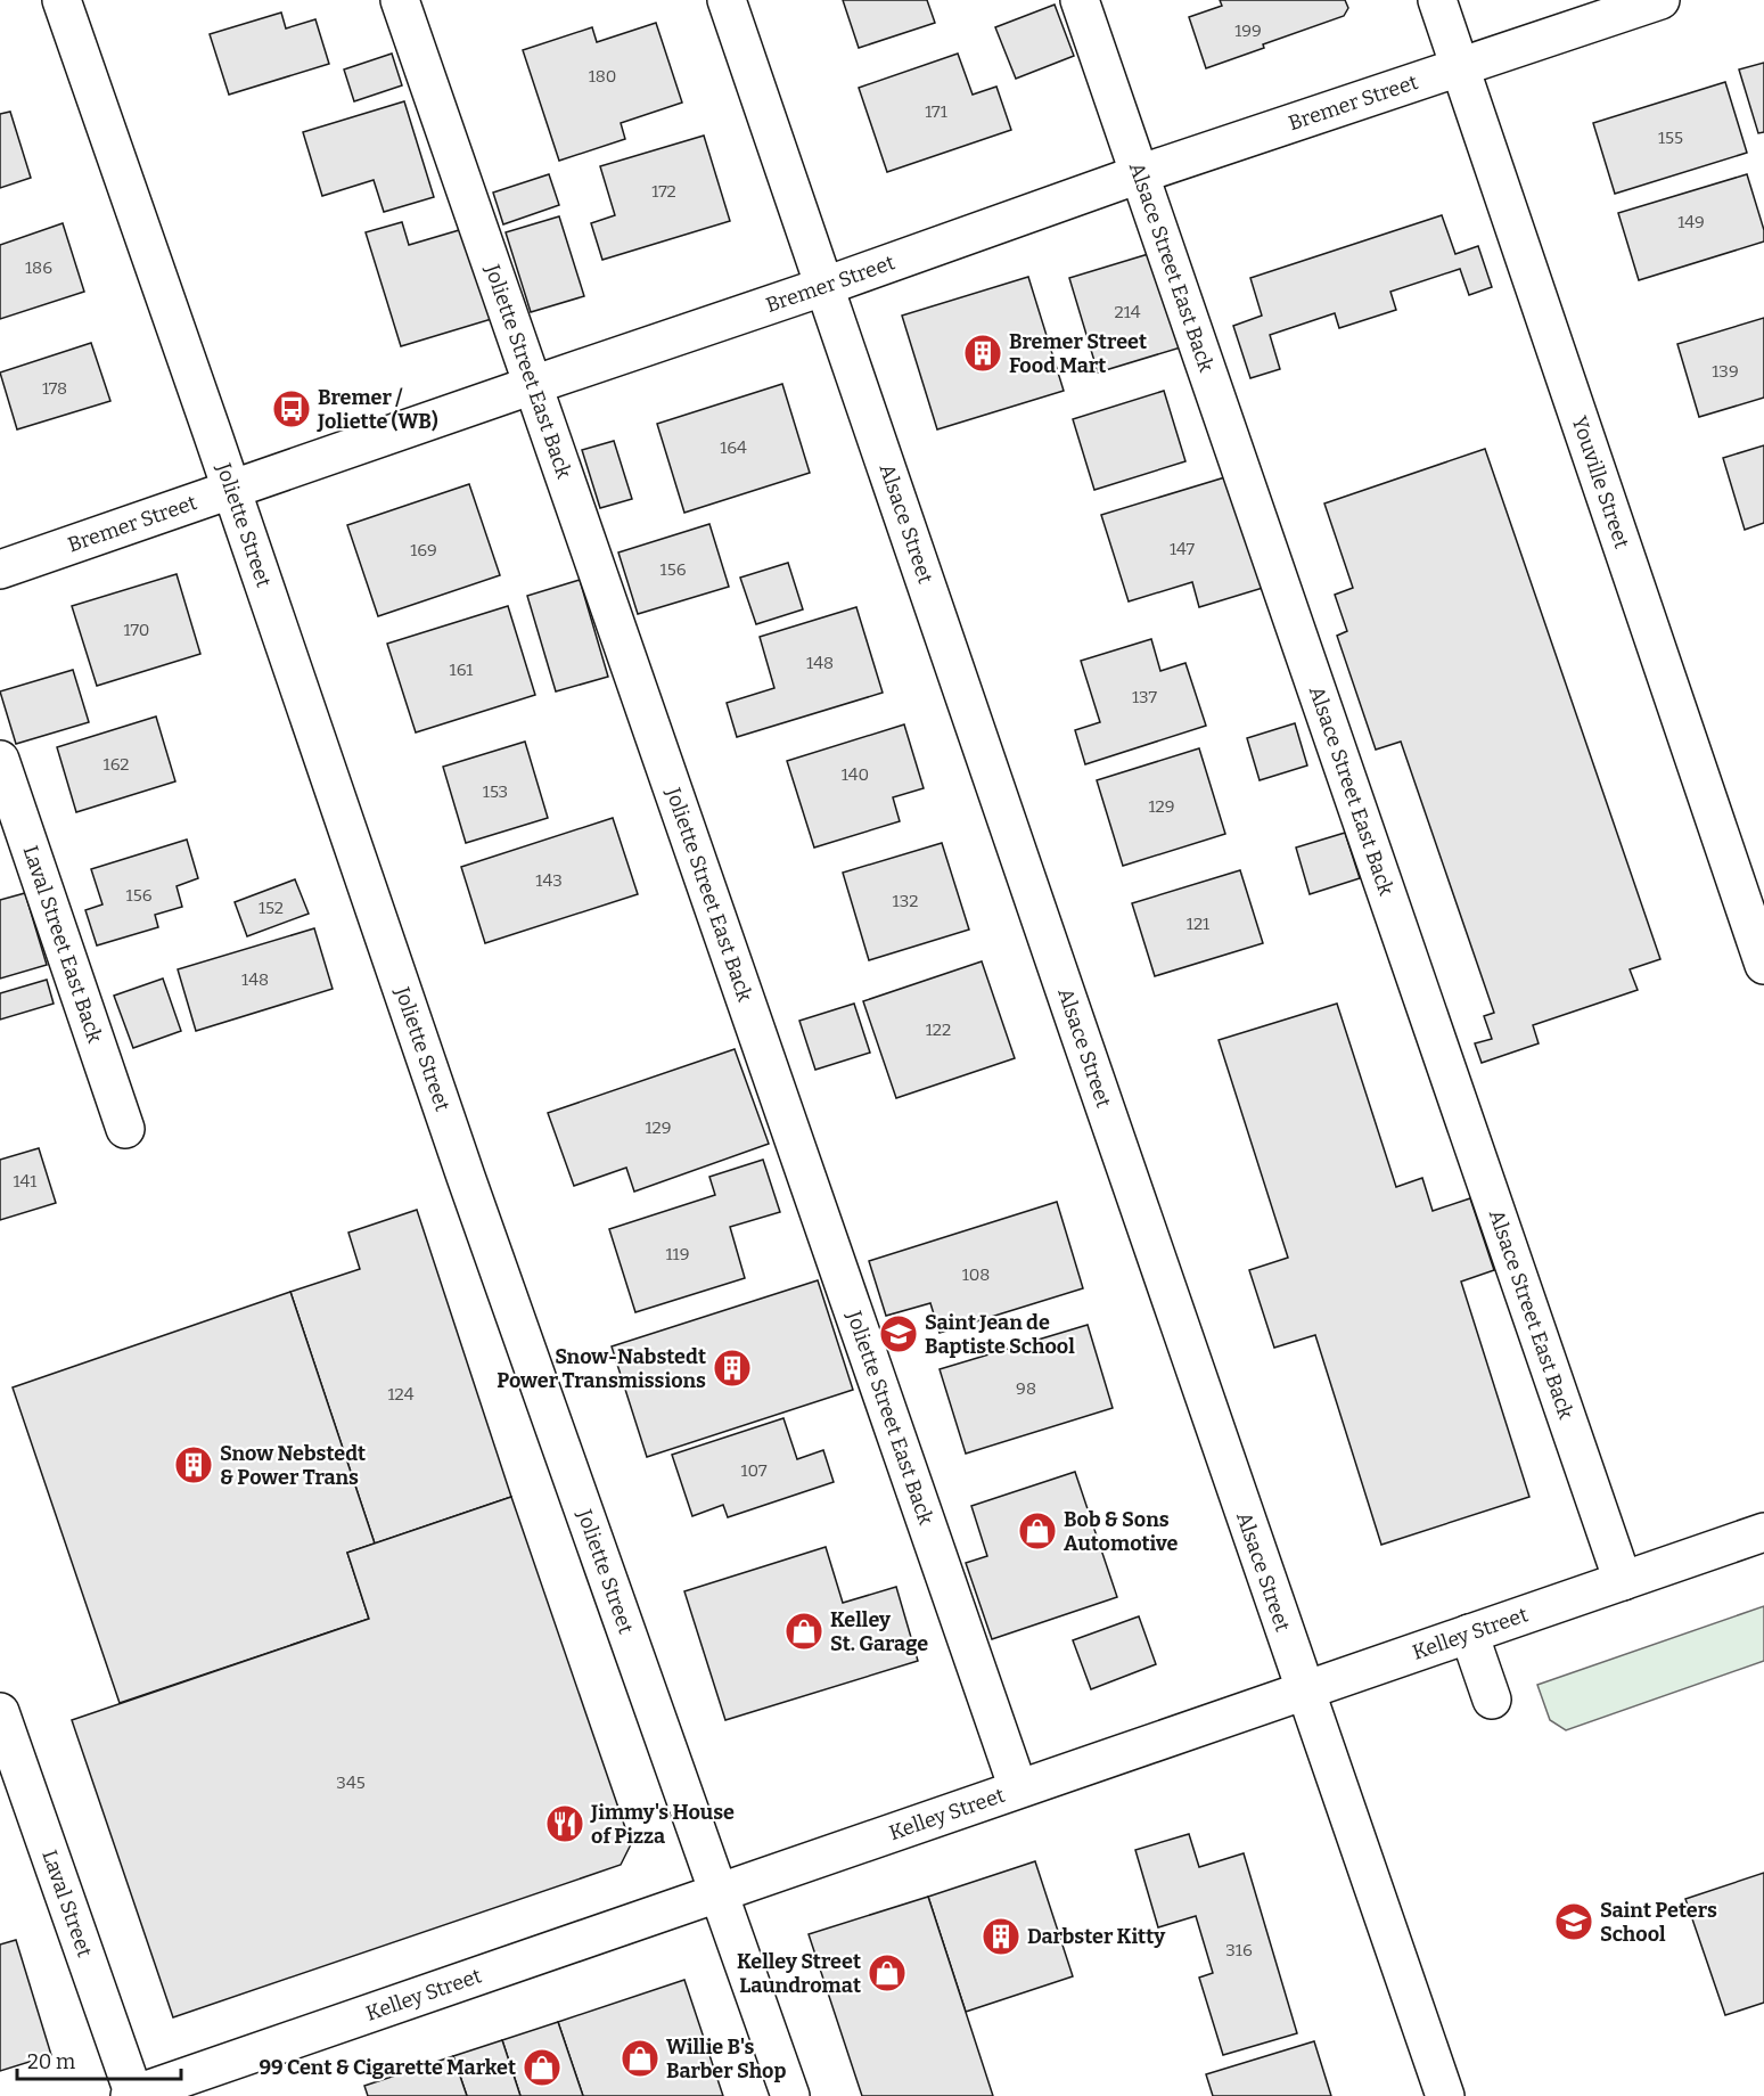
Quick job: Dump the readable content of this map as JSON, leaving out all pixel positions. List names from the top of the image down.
{
  "streets": {
    "street": [
      "Bremer Street",
      "Alsace Street East Back",
      "Joliette Street East Back",
      "Youville Street",
      "Alsace Street",
      "Joliette Street",
      "Laval Street East Back",
      "Kelley Street",
      "Laval Street"
    ]
  },
  "crossings": [
    ["Bremer Street", "Alsace Street East Back"],
    ["Bremer Street", "Joliette Street East Back"],
    ["Bremer Street", "Youville Street"],
    ["Bremer Street", "Alsace Street"],
    ["Bremer Street", "Joliette Street"],
    ["Alsace Street East Back", "Kelley Street"],
    ["Joliette Street East Back", "Kelley Street"],
    ["Alsace Street", "Kelley Street"],
    ["Joliette Street", "Kelley Street"],
    ["Kelley Street", "Laval Street"]
  ],
  "places": {
    "building": [
      "Bremer Street Food Mart",
      "Snow-Nabstedt Power Transmissions",
      "Snow Nebstedt & Power Trans",
      "Darbster Kitty"
    ],
    "bus stop": ["Bremer / Joliette (WB)"],
    "school or university": ["Saint Jean de Baptiste School", "Saint Peters School"],
    "shop": [
      "Bob & Sons Automotive",
      "Kelley St. Garage",
      "Kelley Street Laundromat",
      "Willie B's Barber Shop",
      "99 Cent & Cigarette Market"
    ],
    "restaurant": ["Jimmy's House of Pizza"]
  },
  "house_numbers": [
    "199",
    "180",
    "171",
    "155",
    "172",
    "149",
    "186",
    "214",
    "139",
    "178",
    "164",
    "147",
    "169",
    "156",
    "170",
    "148",
    "161",
    "137",
    "162",
    "140",
    "153",
    "129",
    "143",
    "156",
    "132",
    "152",
    "121",
    "148",
    "122",
    "129",
    "141",
    "119",
    "108",
    "98",
    "124",
    "107",
    "345",
    "316"
  ],
  "scale_bar": "20 m"
}
